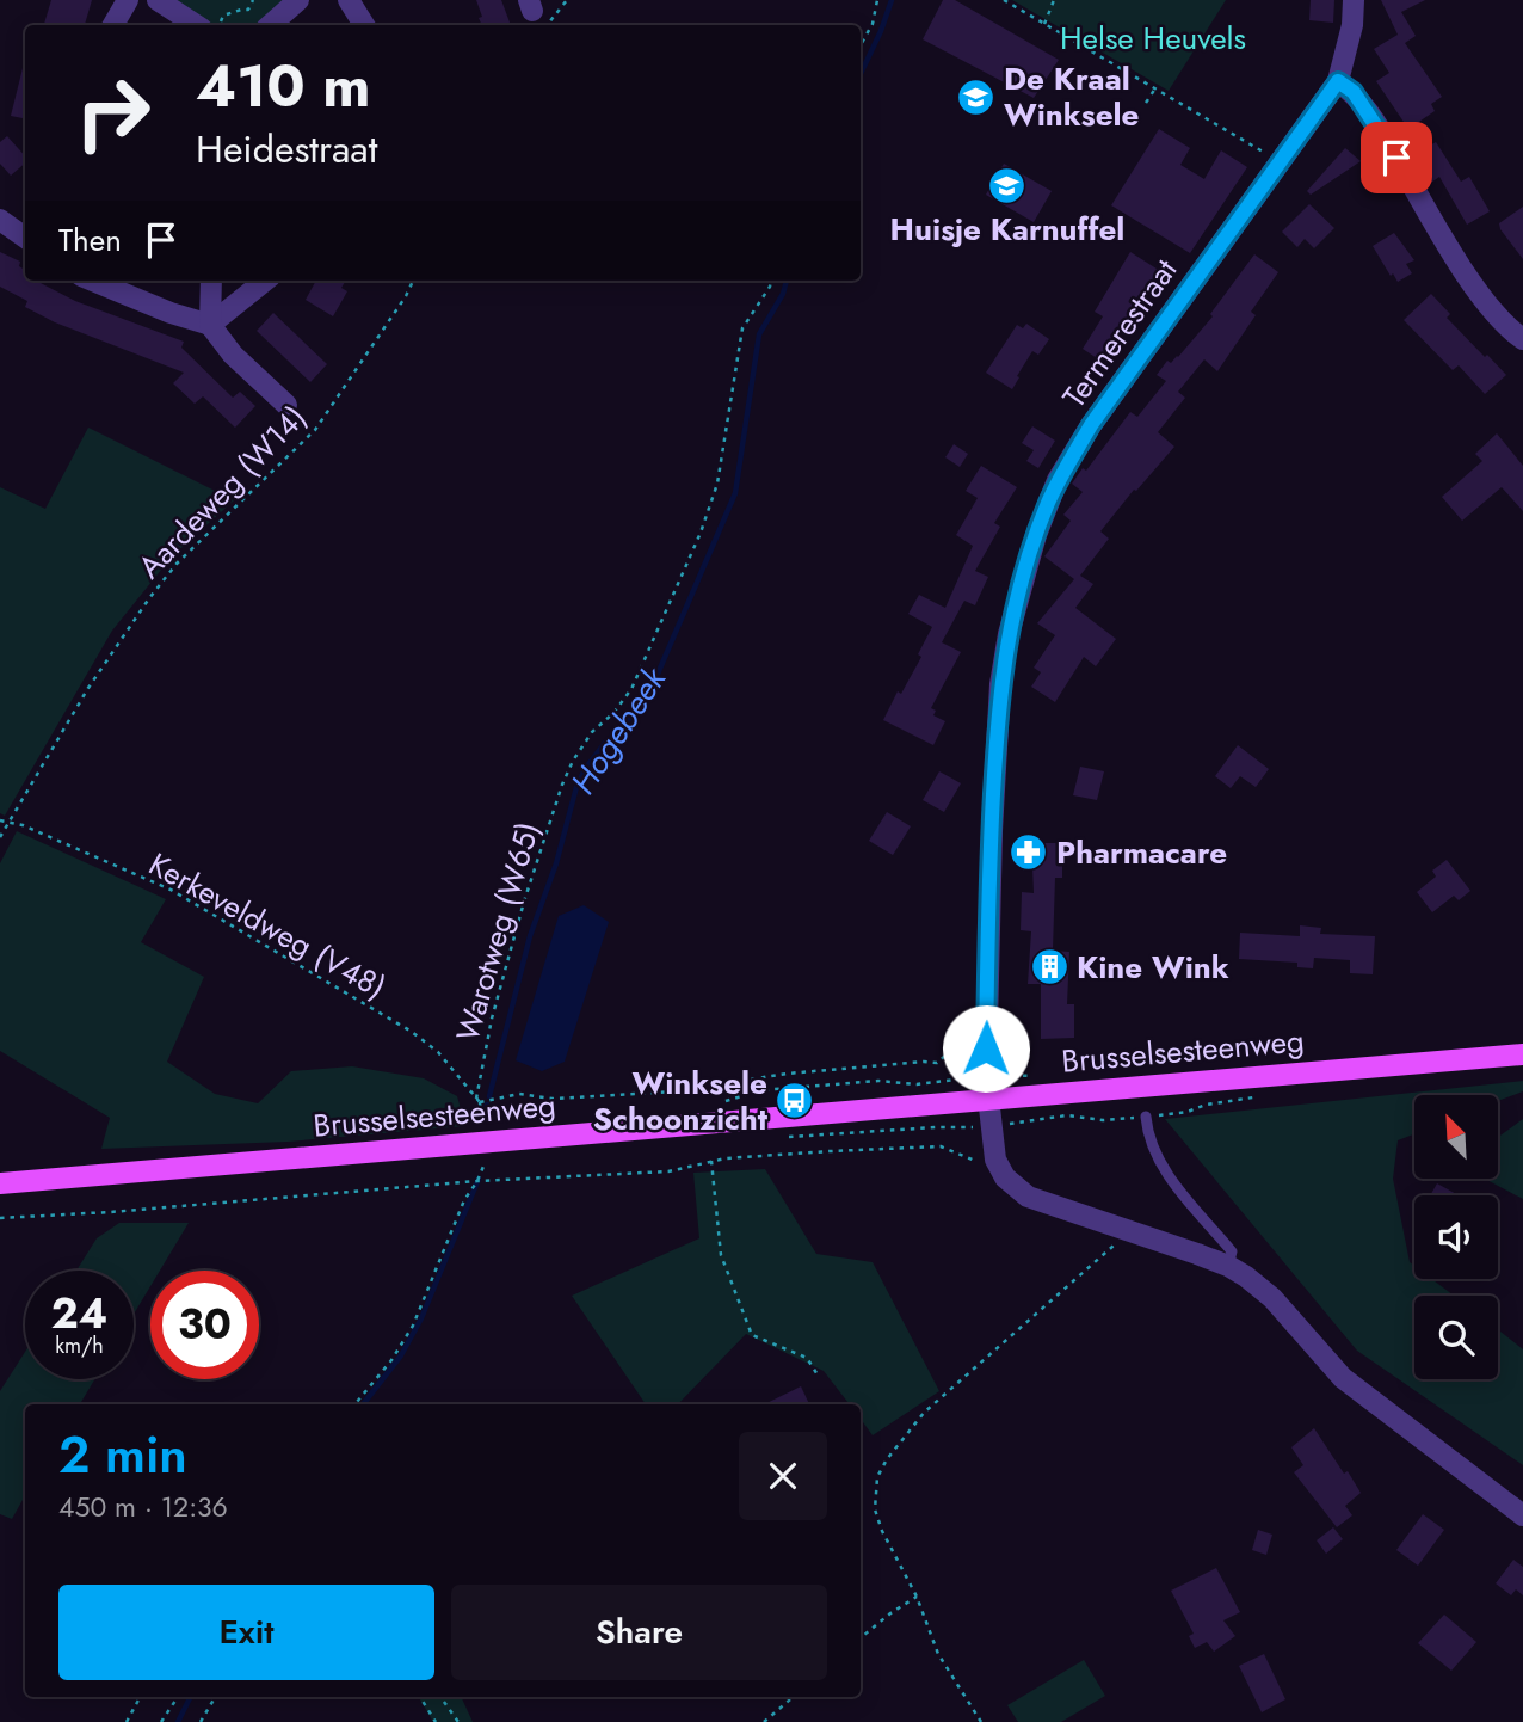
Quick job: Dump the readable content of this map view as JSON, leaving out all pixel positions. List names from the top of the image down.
{
  "streets": {
    "main road": ["Brusselsesteenweg"],
    "street": ["Termerestraat"],
    "path": ["Aardeweg (W14)", "Kerkeveldweg (V48)", "Warotweg (W65)"]
  },
  "crossings": [
    ["Termerestraat", "Brusselsesteenweg"],
    ["Aardeweg (W14)", "Kerkeveldweg (V48)"],
    ["Kerkeveldweg (V48)", "Warotweg (W65)"]
  ],
  "water": ["Hogebeek"],
  "parks": ["Helse Heuvels"],
  "places": {
    "school or university": ["De Kraal Winksele", "Huisje Karnuffel"],
    "pharmacy": ["Pharmacare"],
    "building": ["Kine Wink"],
    "bus stop": ["Winksele Schoonzicht"]
  },
  "north": "top left",
  "page": {
    "turn": ["410 m", "Heidestraat"],
    "then": "Then",
    "speed": "24 km/h",
    "limit": "30",
    "heading": ["2 min", "450 m · 12:36"],
    "buttons": ["Exit", "Share"]
  }
}
